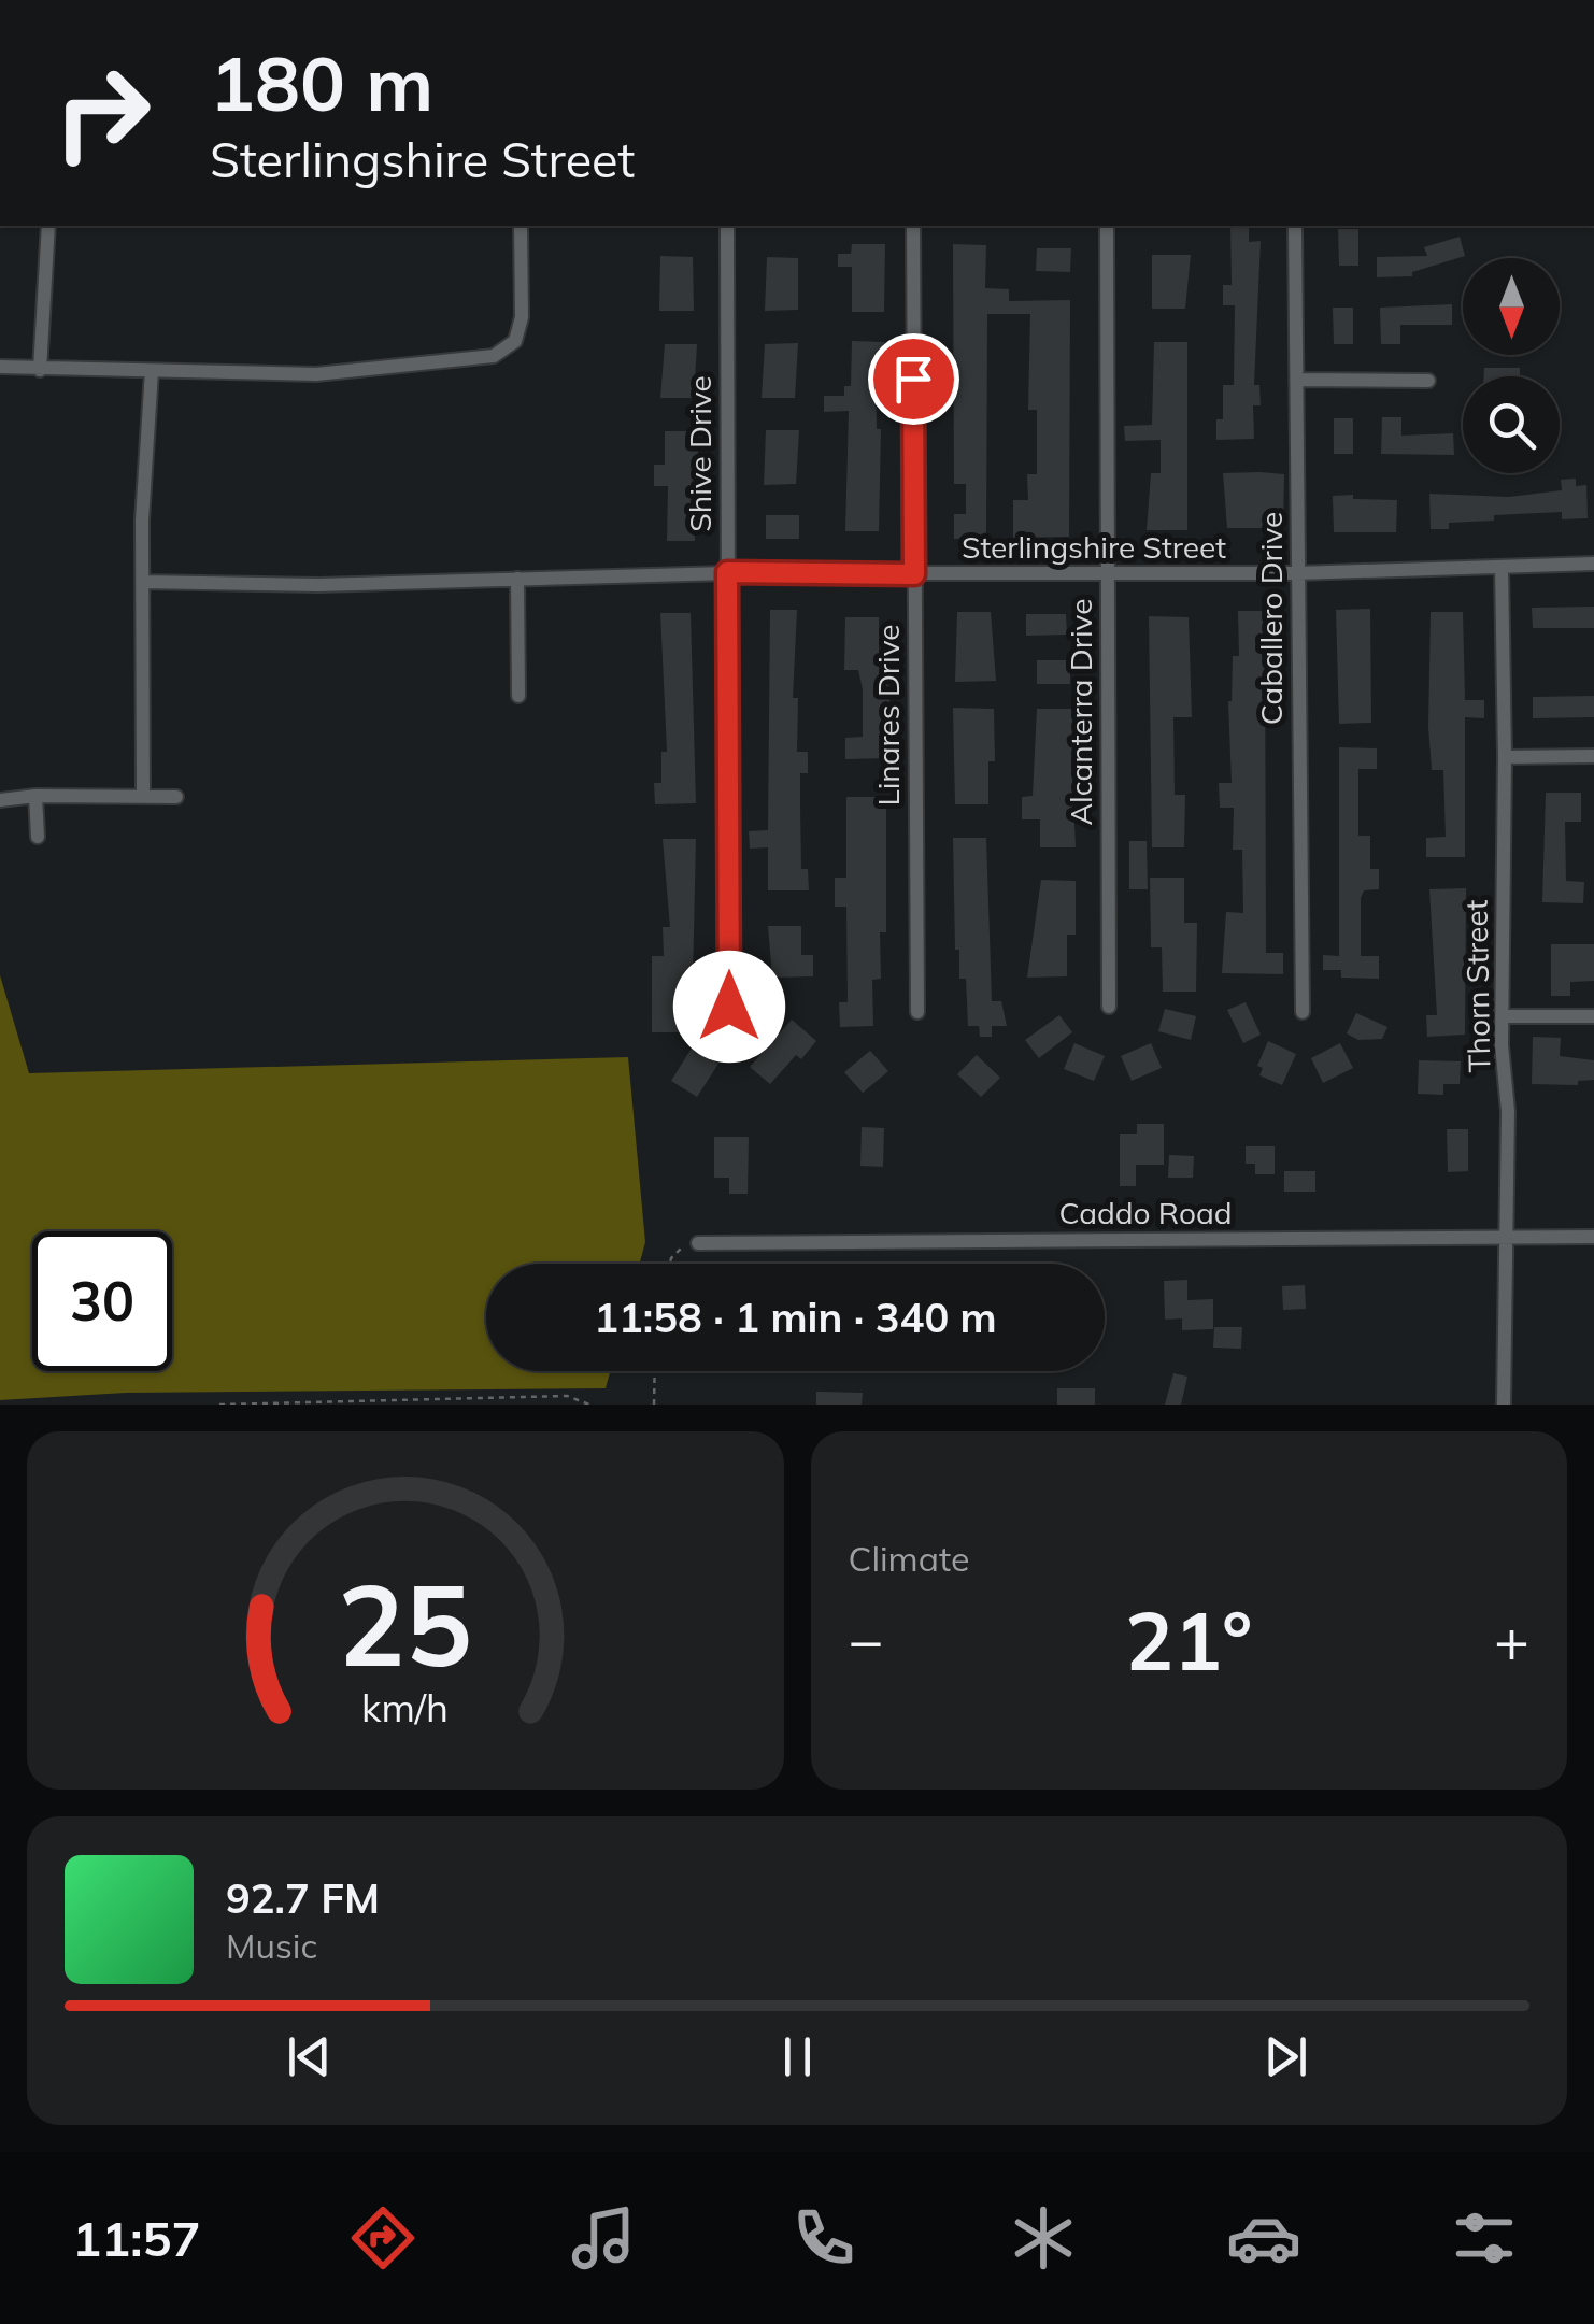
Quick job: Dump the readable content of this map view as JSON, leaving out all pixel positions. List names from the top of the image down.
{
  "streets": {
    "street": [
      "Shive Drive",
      "Sterlingshire Street",
      "Caballero Drive",
      "Alcanterra Drive",
      "Linares Drive",
      "Thorn Street",
      "Caddo Road"
    ]
  },
  "crossings": [
    ["Shive Drive", "Sterlingshire Street"],
    ["Sterlingshire Street", "Caballero Drive"],
    ["Sterlingshire Street", "Alcanterra Drive"],
    ["Sterlingshire Street", "Linares Drive"],
    ["Sterlingshire Street", "Thorn Street"],
    ["Thorn Street", "Caddo Road"]
  ],
  "north": "bottom",
  "page": {
    "turn": ["180 m", "Sterlingshire Street"],
    "limit": "30",
    "trip": "11:58 · 1 min · 340 m",
    "tile": "Climate",
    "heat": ["−", "21°", "+"],
    "song": ["92.7 FM", "Music"],
    "tabs": "11:57",
    "gauge": ["25", "km/h"]
  }
}
